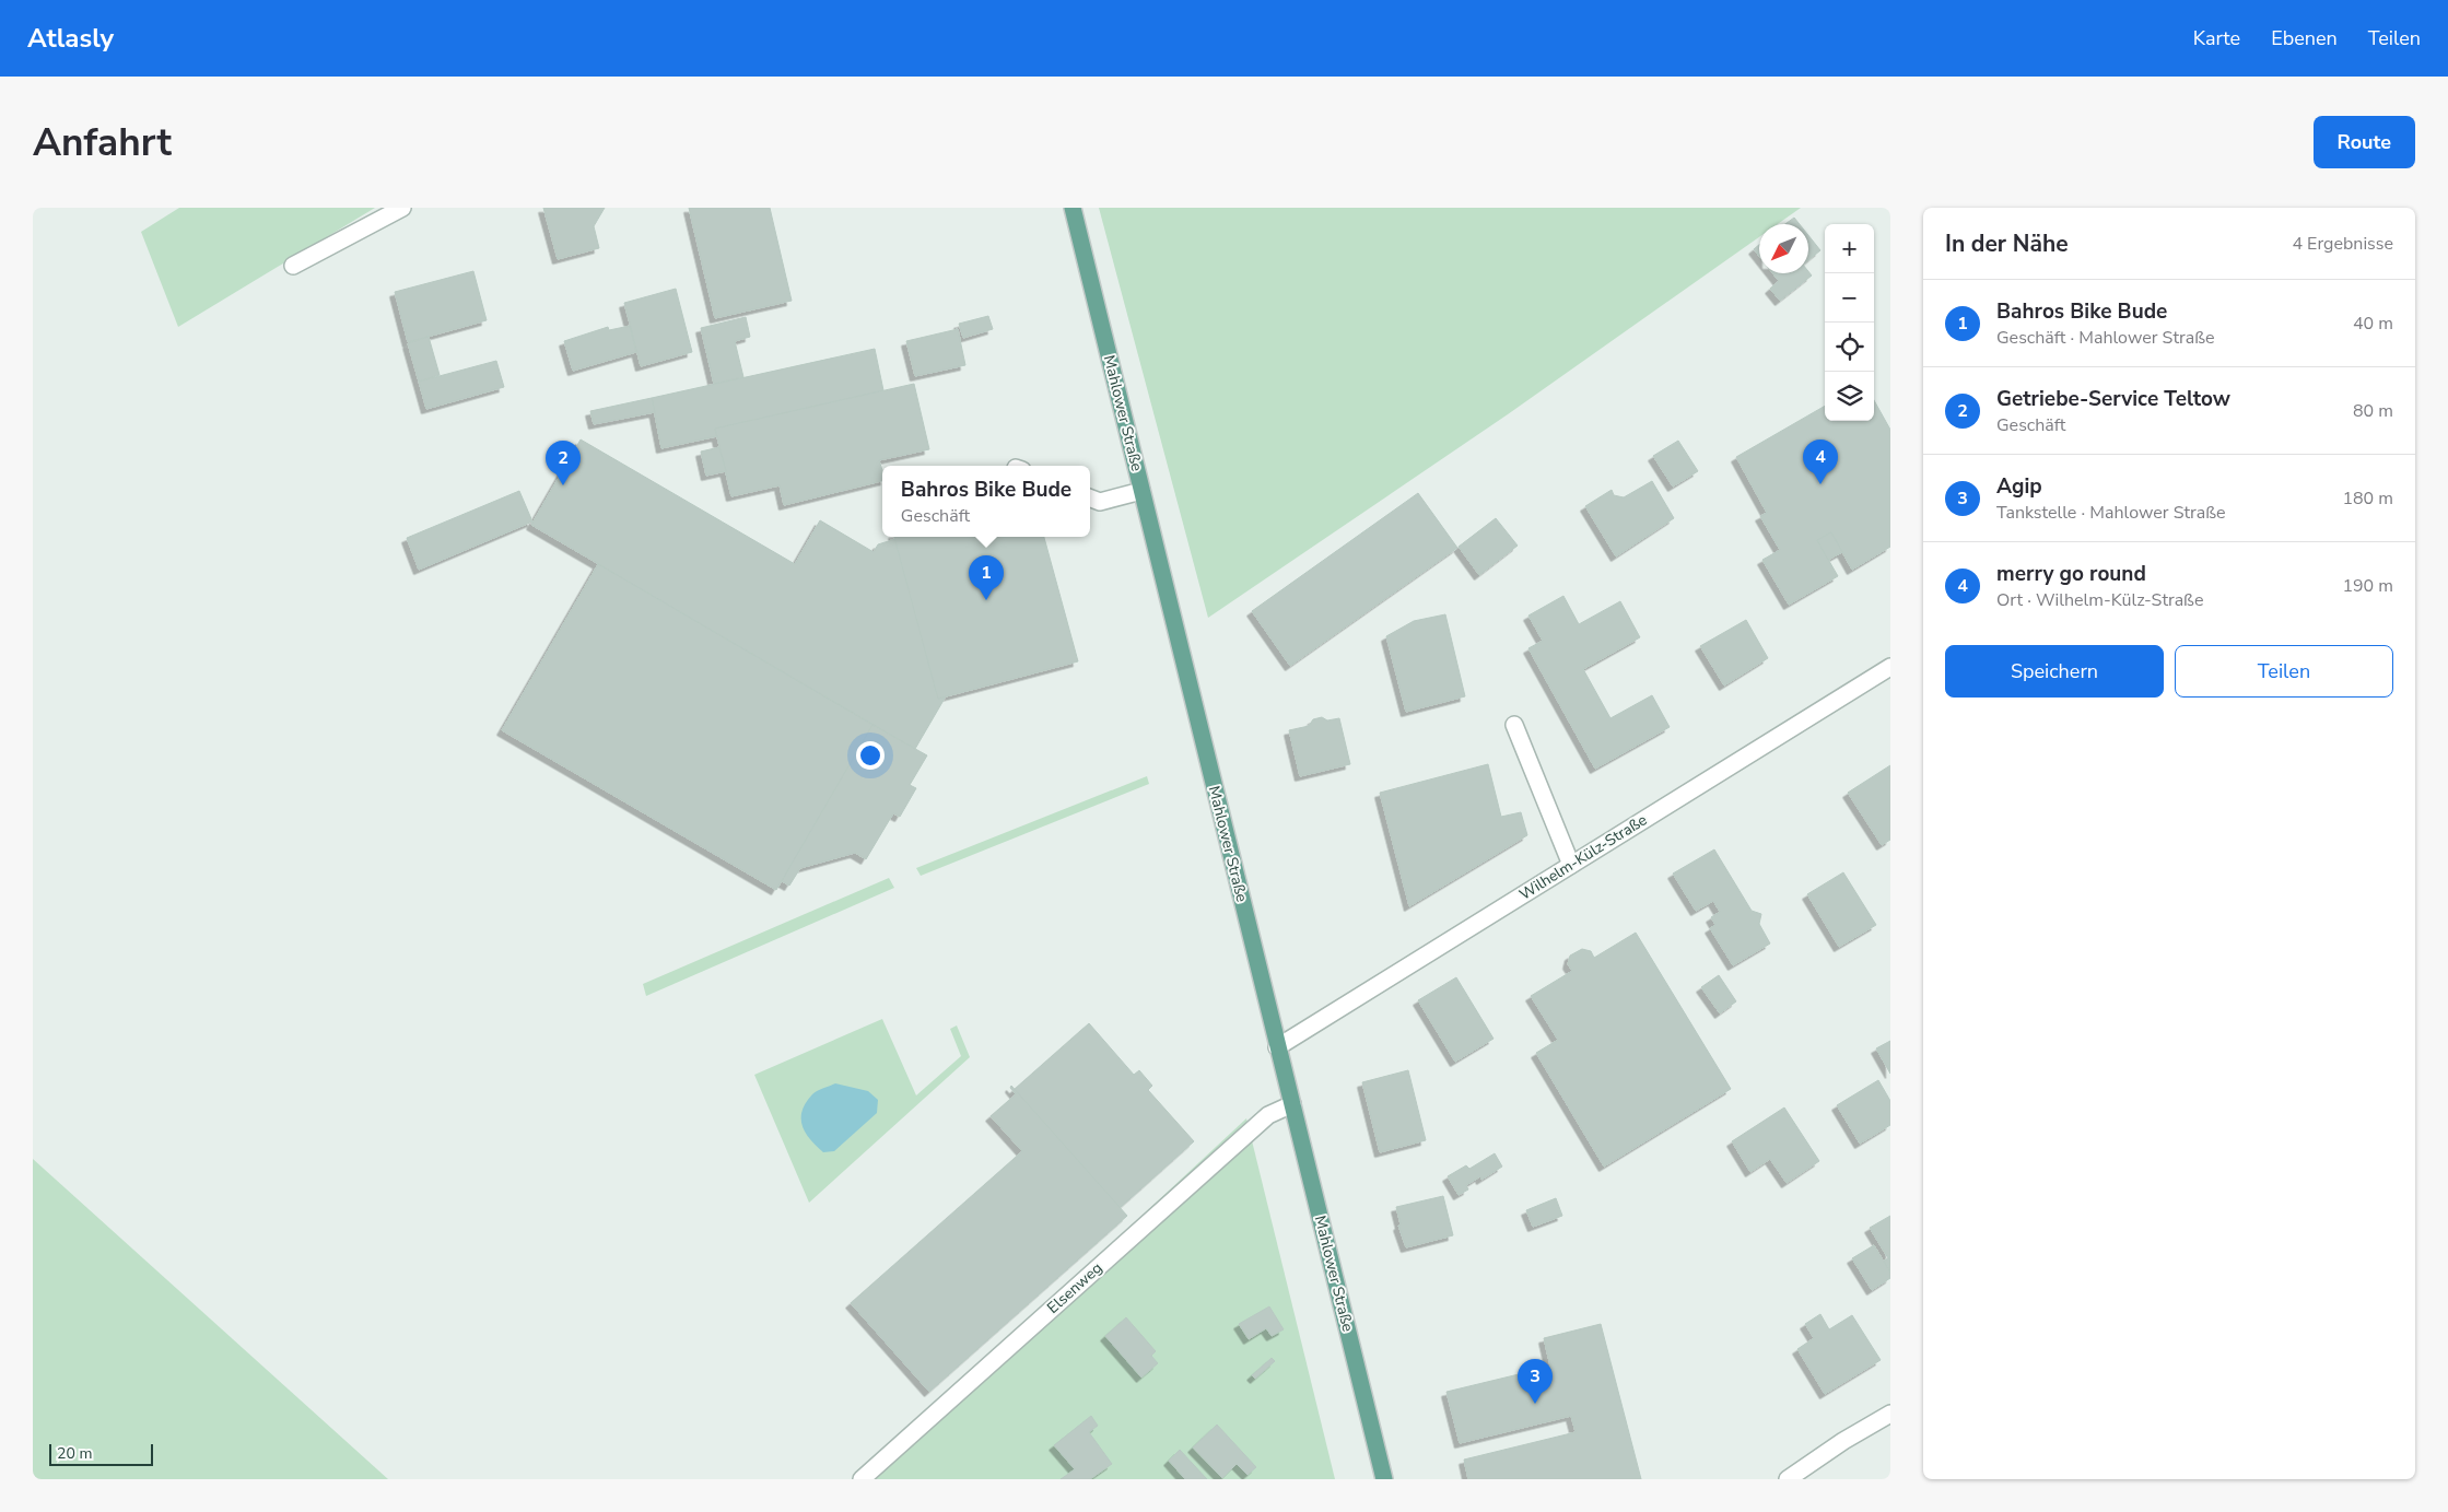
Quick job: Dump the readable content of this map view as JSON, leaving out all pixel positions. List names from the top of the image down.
{
  "streets": {
    "main road": ["Mahlower Straße"],
    "street": ["Wilhelm-Külz-Straße", "Elsenweg"]
  },
  "crossings": [
    ["Mahlower Straße", "Wilhelm-Külz-Straße"],
    ["Mahlower Straße", "Elsenweg"]
  ],
  "scale_bar": "20 m",
  "north": "bottom left",
  "page": {
    "header": "Atlasly",
    "nav": ["Karte", "Ebenen", "Teilen"],
    "buttons": [
      "Route",
      ["Speichern", "Teilen"]
    ],
    "title": "Anfahrt",
    "heading": ["In der Nähe", "4 Ergebnisse"],
    "map_buttons": ["+", "−"],
    "list": [
      {
        "mark": "1",
        "name": "Bahros Bike Bude",
        "note": "Geschäft · Mahlower Straße",
        "value": "40 m"
      },
      {
        "mark": "2",
        "name": "Getriebe-Service Teltow",
        "note": "Geschäft",
        "value": "80 m"
      },
      {
        "mark": "3",
        "name": "Agip",
        "note": "Tankstelle · Mahlower Straße",
        "value": "180 m"
      },
      {
        "mark": "4",
        "name": "merry go round",
        "note": "Ort · Wilhelm-Külz-Straße",
        "value": "190 m"
      }
    ],
    "pins": [
      "4",
      "2",
      "1",
      "3"
    ],
    "popup": ["Bahros Bike Bude", "Geschäft"],
    "scale": "20 m"
  }
}
